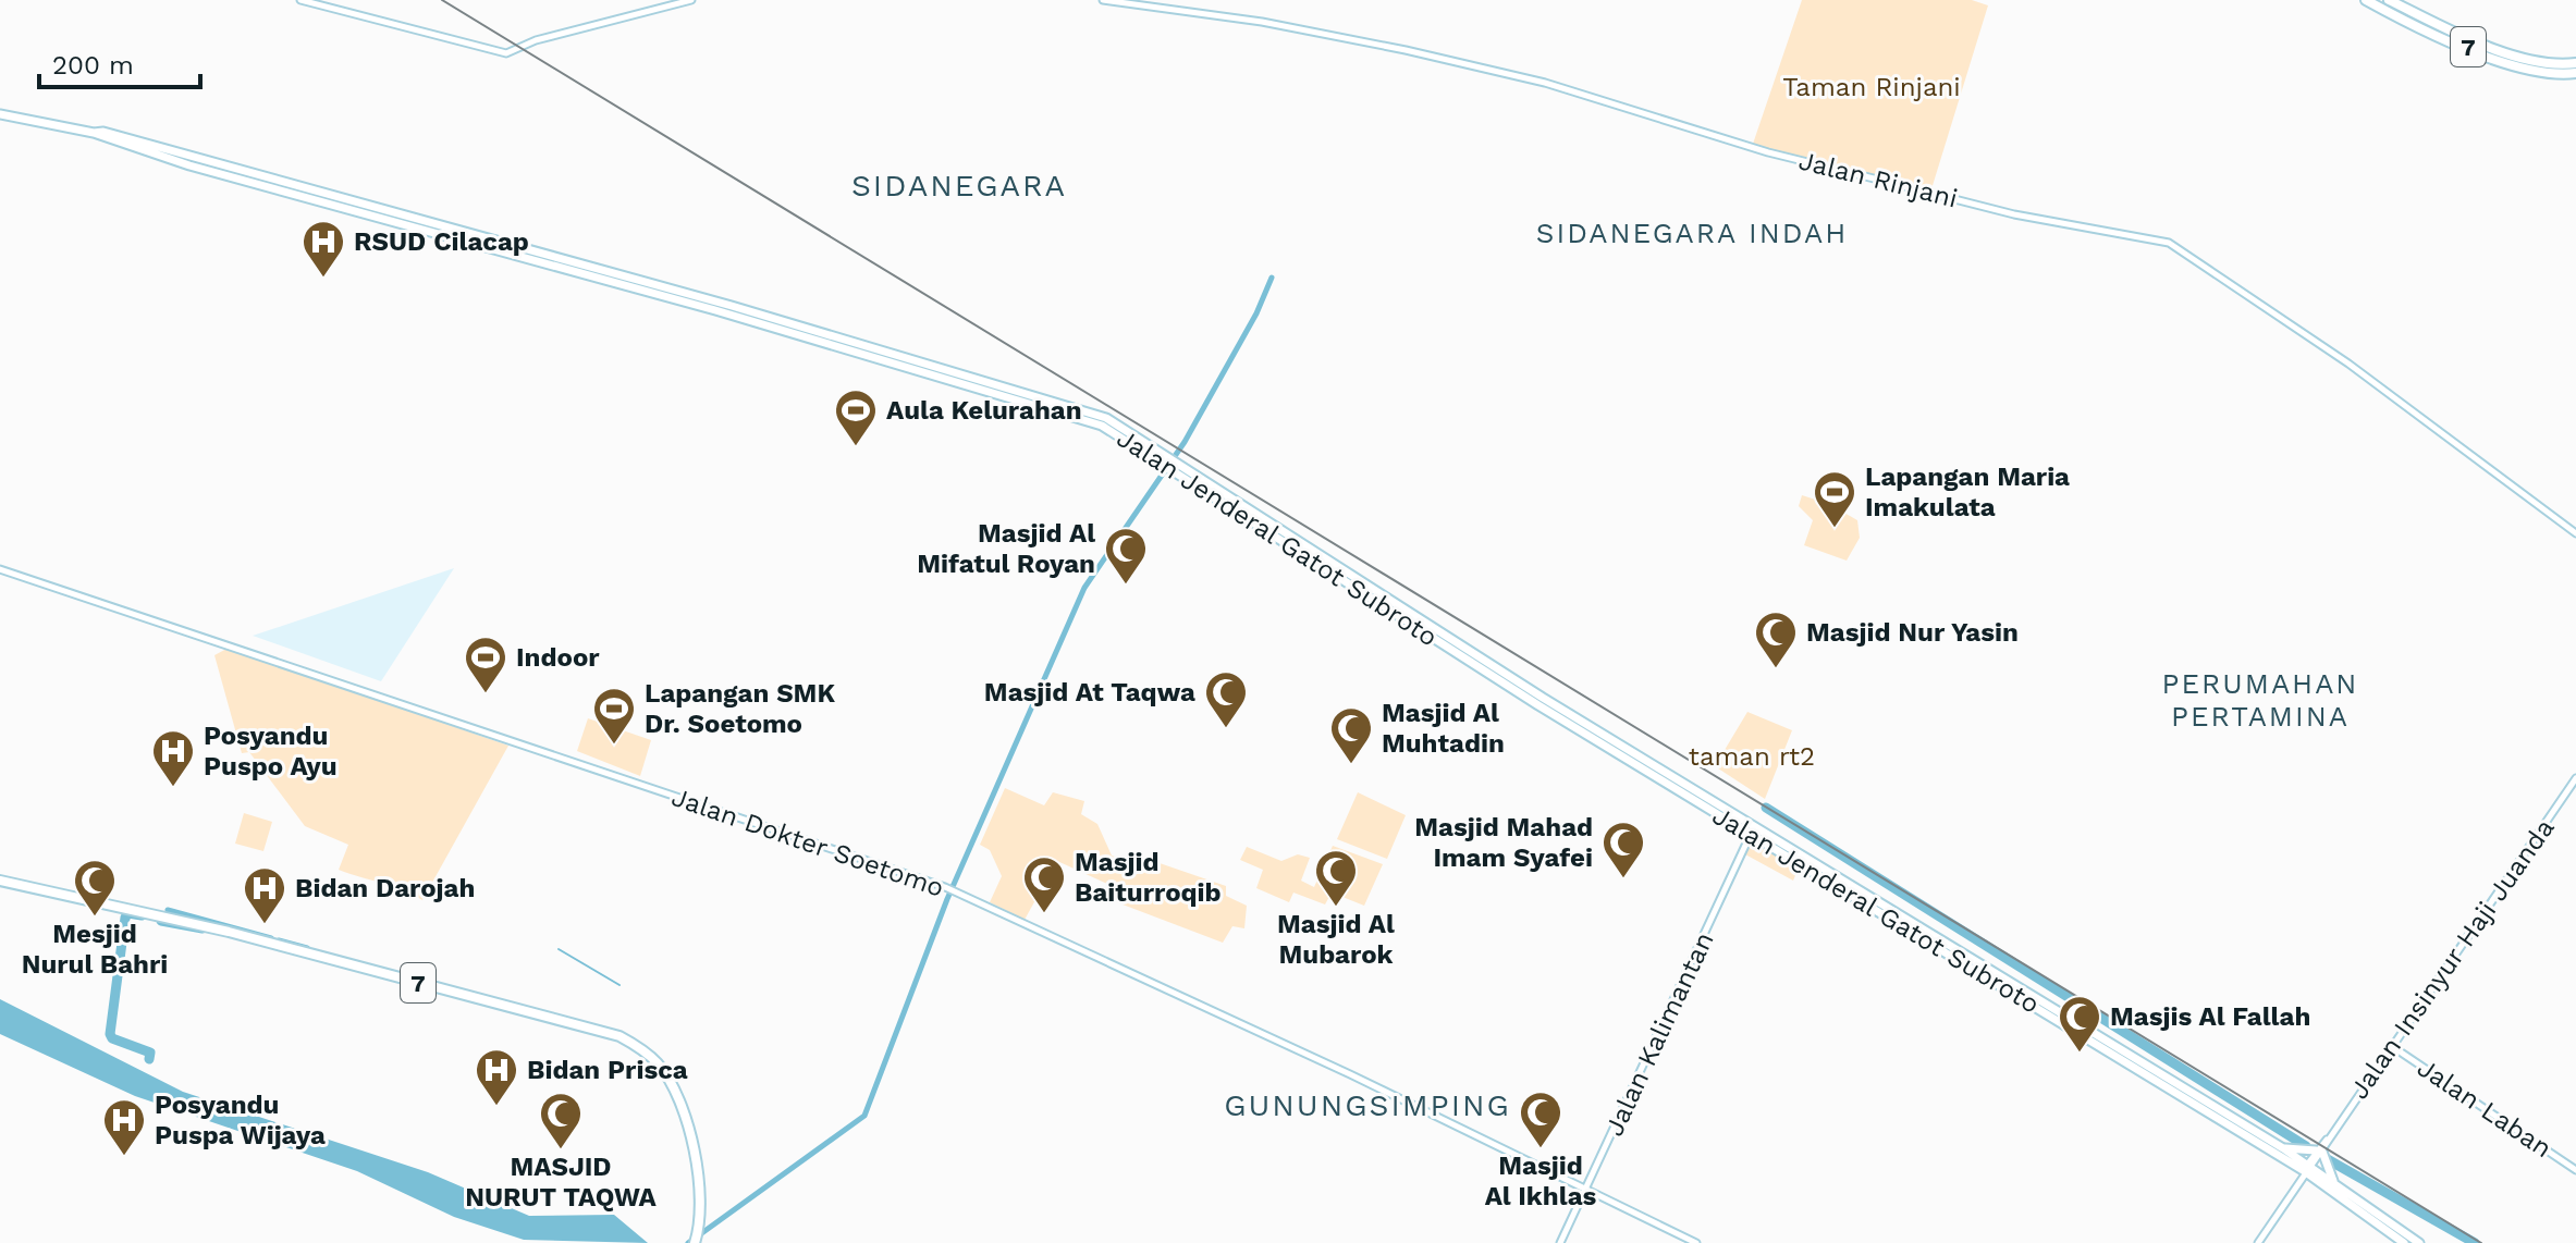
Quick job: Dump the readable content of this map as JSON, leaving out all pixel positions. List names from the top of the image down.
{
  "streets": {
    "highway": ["7"],
    "main road": ["Jalan Jenderal Gatot Subroto"],
    "street": [
      "Jalan Rinjani",
      "Jalan Dokter Soetomo",
      "Jalan Insinyur Haji Juanda",
      "Jalan Kalimantan",
      "Jalan Laban"
    ]
  },
  "crossings": [
    ["Jalan Jenderal Gatot Subroto", "Jalan Insinyur Haji Juanda"],
    ["Jalan Jenderal Gatot Subroto", "Jalan Kalimantan"],
    ["Jalan Dokter Soetomo", "Jalan Kalimantan"],
    ["Jalan Insinyur Haji Juanda", "Jalan Laban"]
  ],
  "districts": [
    "SIDANEGARA",
    "SIDANEGARA INDAH",
    "PERUMAHAN PERTAMINA",
    "GUNUNGSIMPING"
  ],
  "parks": ["Taman Rinjani", "taman rt2"],
  "places": {
    "hospital": [
      "RSUD Cilacap",
      "Posyandu Puspo Ayu",
      "Bidan Darojah",
      "Bidan Prisca",
      "Posyandu Puspa Wijaya"
    ],
    "sports": [
      "Aula Kelurahan",
      "Lapangan Maria Imakulata",
      "Indoor",
      "Lapangan SMK Dr. Soetomo"
    ],
    "mosque": [
      "Masjid Al Mifatul Royan",
      "Masjid Nur Yasin",
      "Masjid At Taqwa",
      "Masjid Al Muhtadin",
      "Masjid Mahad Imam Syafei",
      "Masjid Al Mubarok",
      "Masjid Baiturroqib",
      "Mesjid Nurul Bahri",
      "Masjis Al Fallah",
      "Masjid Al Ikhlas",
      "MASJID NURUT TAQWA"
    ]
  },
  "scale_bar": "200 m"
}
